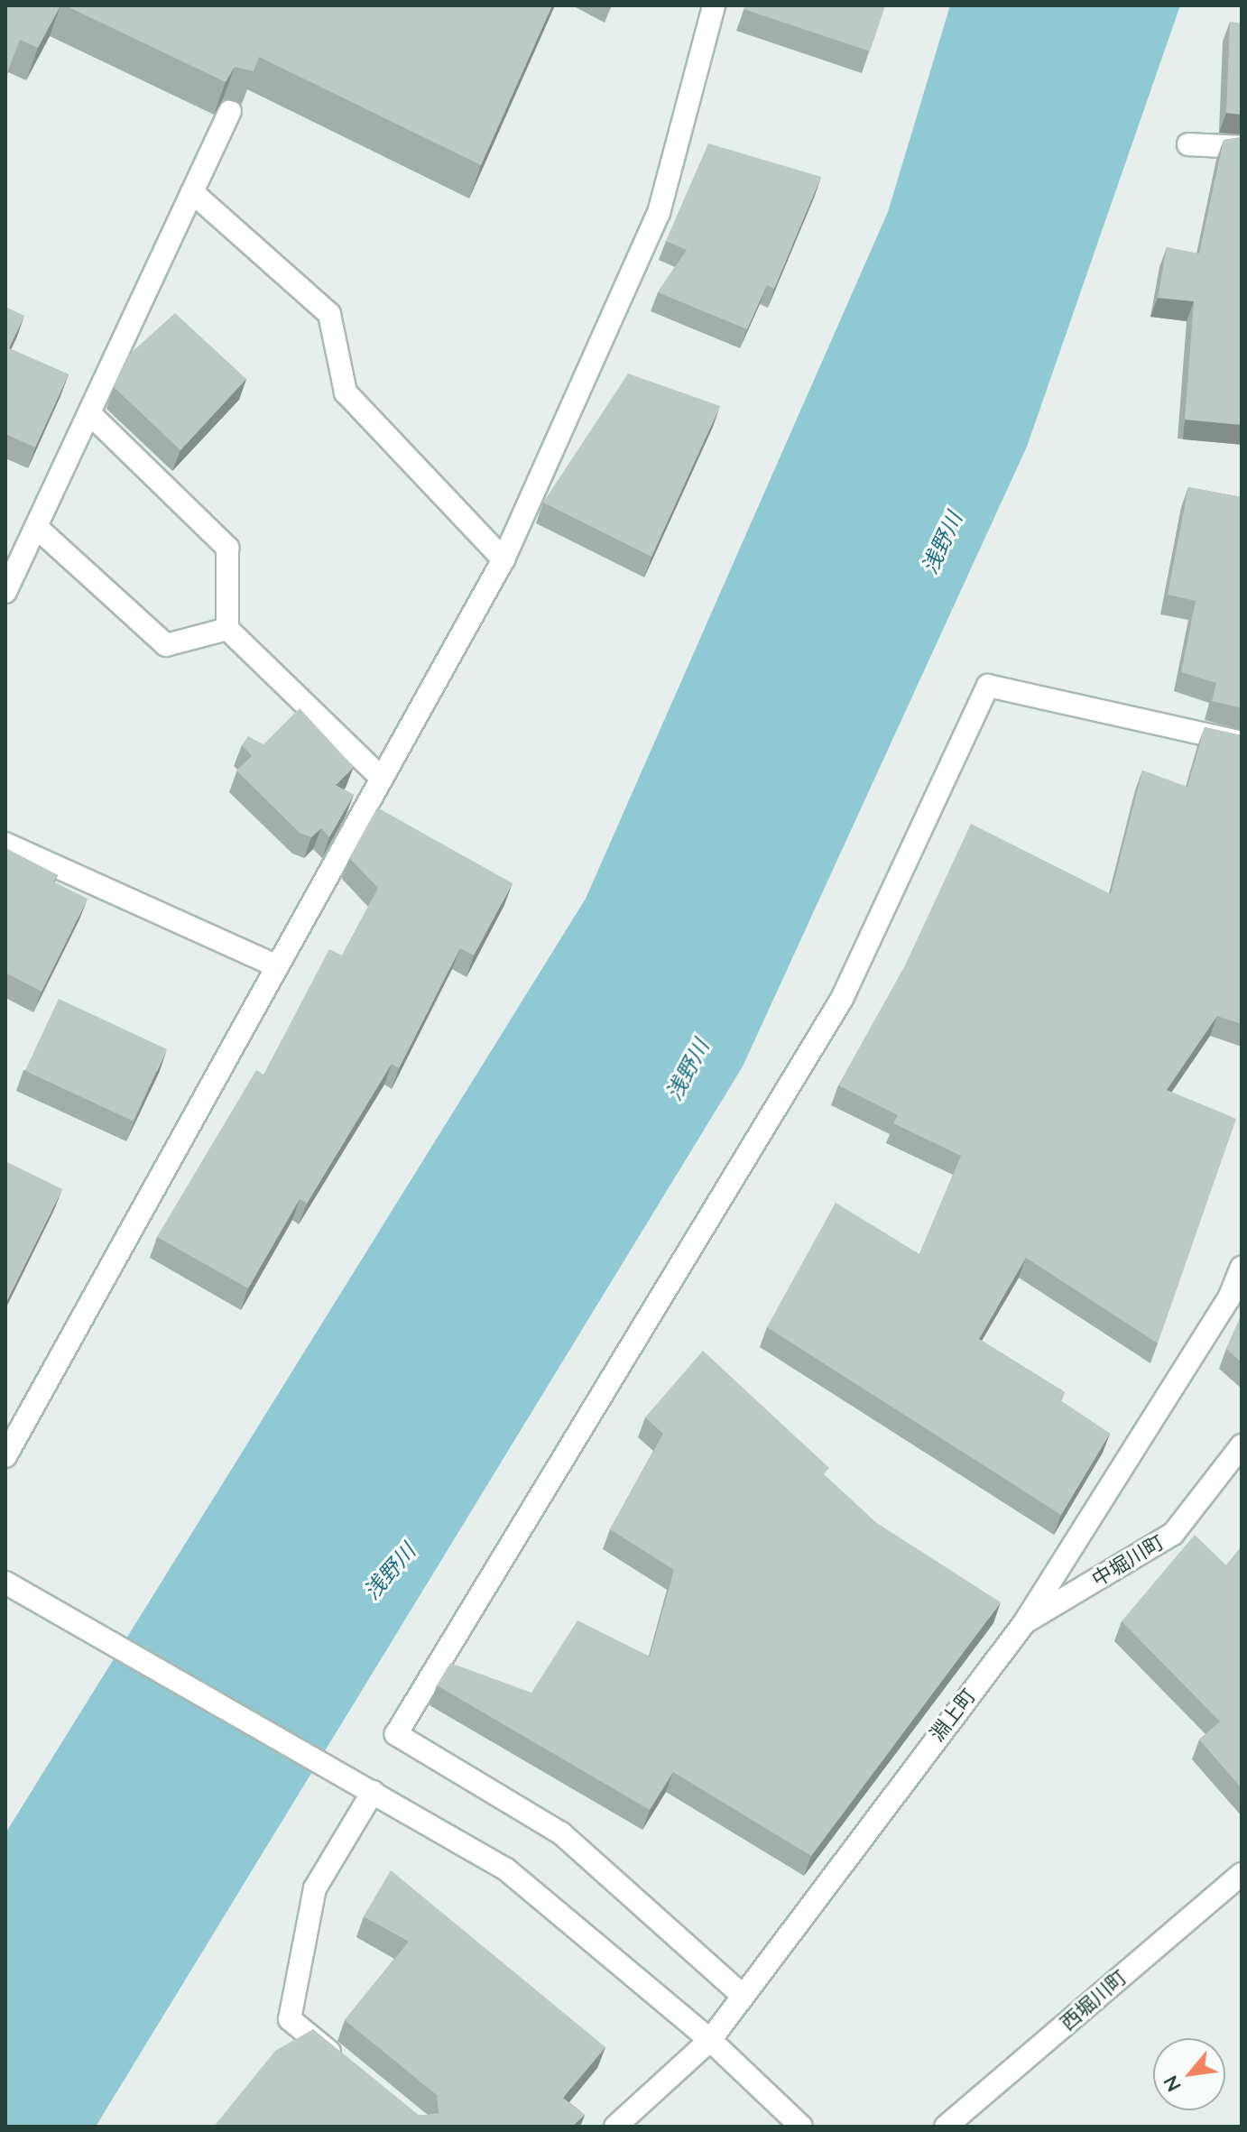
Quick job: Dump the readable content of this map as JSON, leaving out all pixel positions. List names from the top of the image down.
{
  "streets": {
    "street": ["中堀川町", "淵上町", "西堀川町"]
  },
  "crossings": [
    ["中堀川町", "淵上町"]
  ],
  "water": ["浅野川"],
  "north": "bottom left"
}
